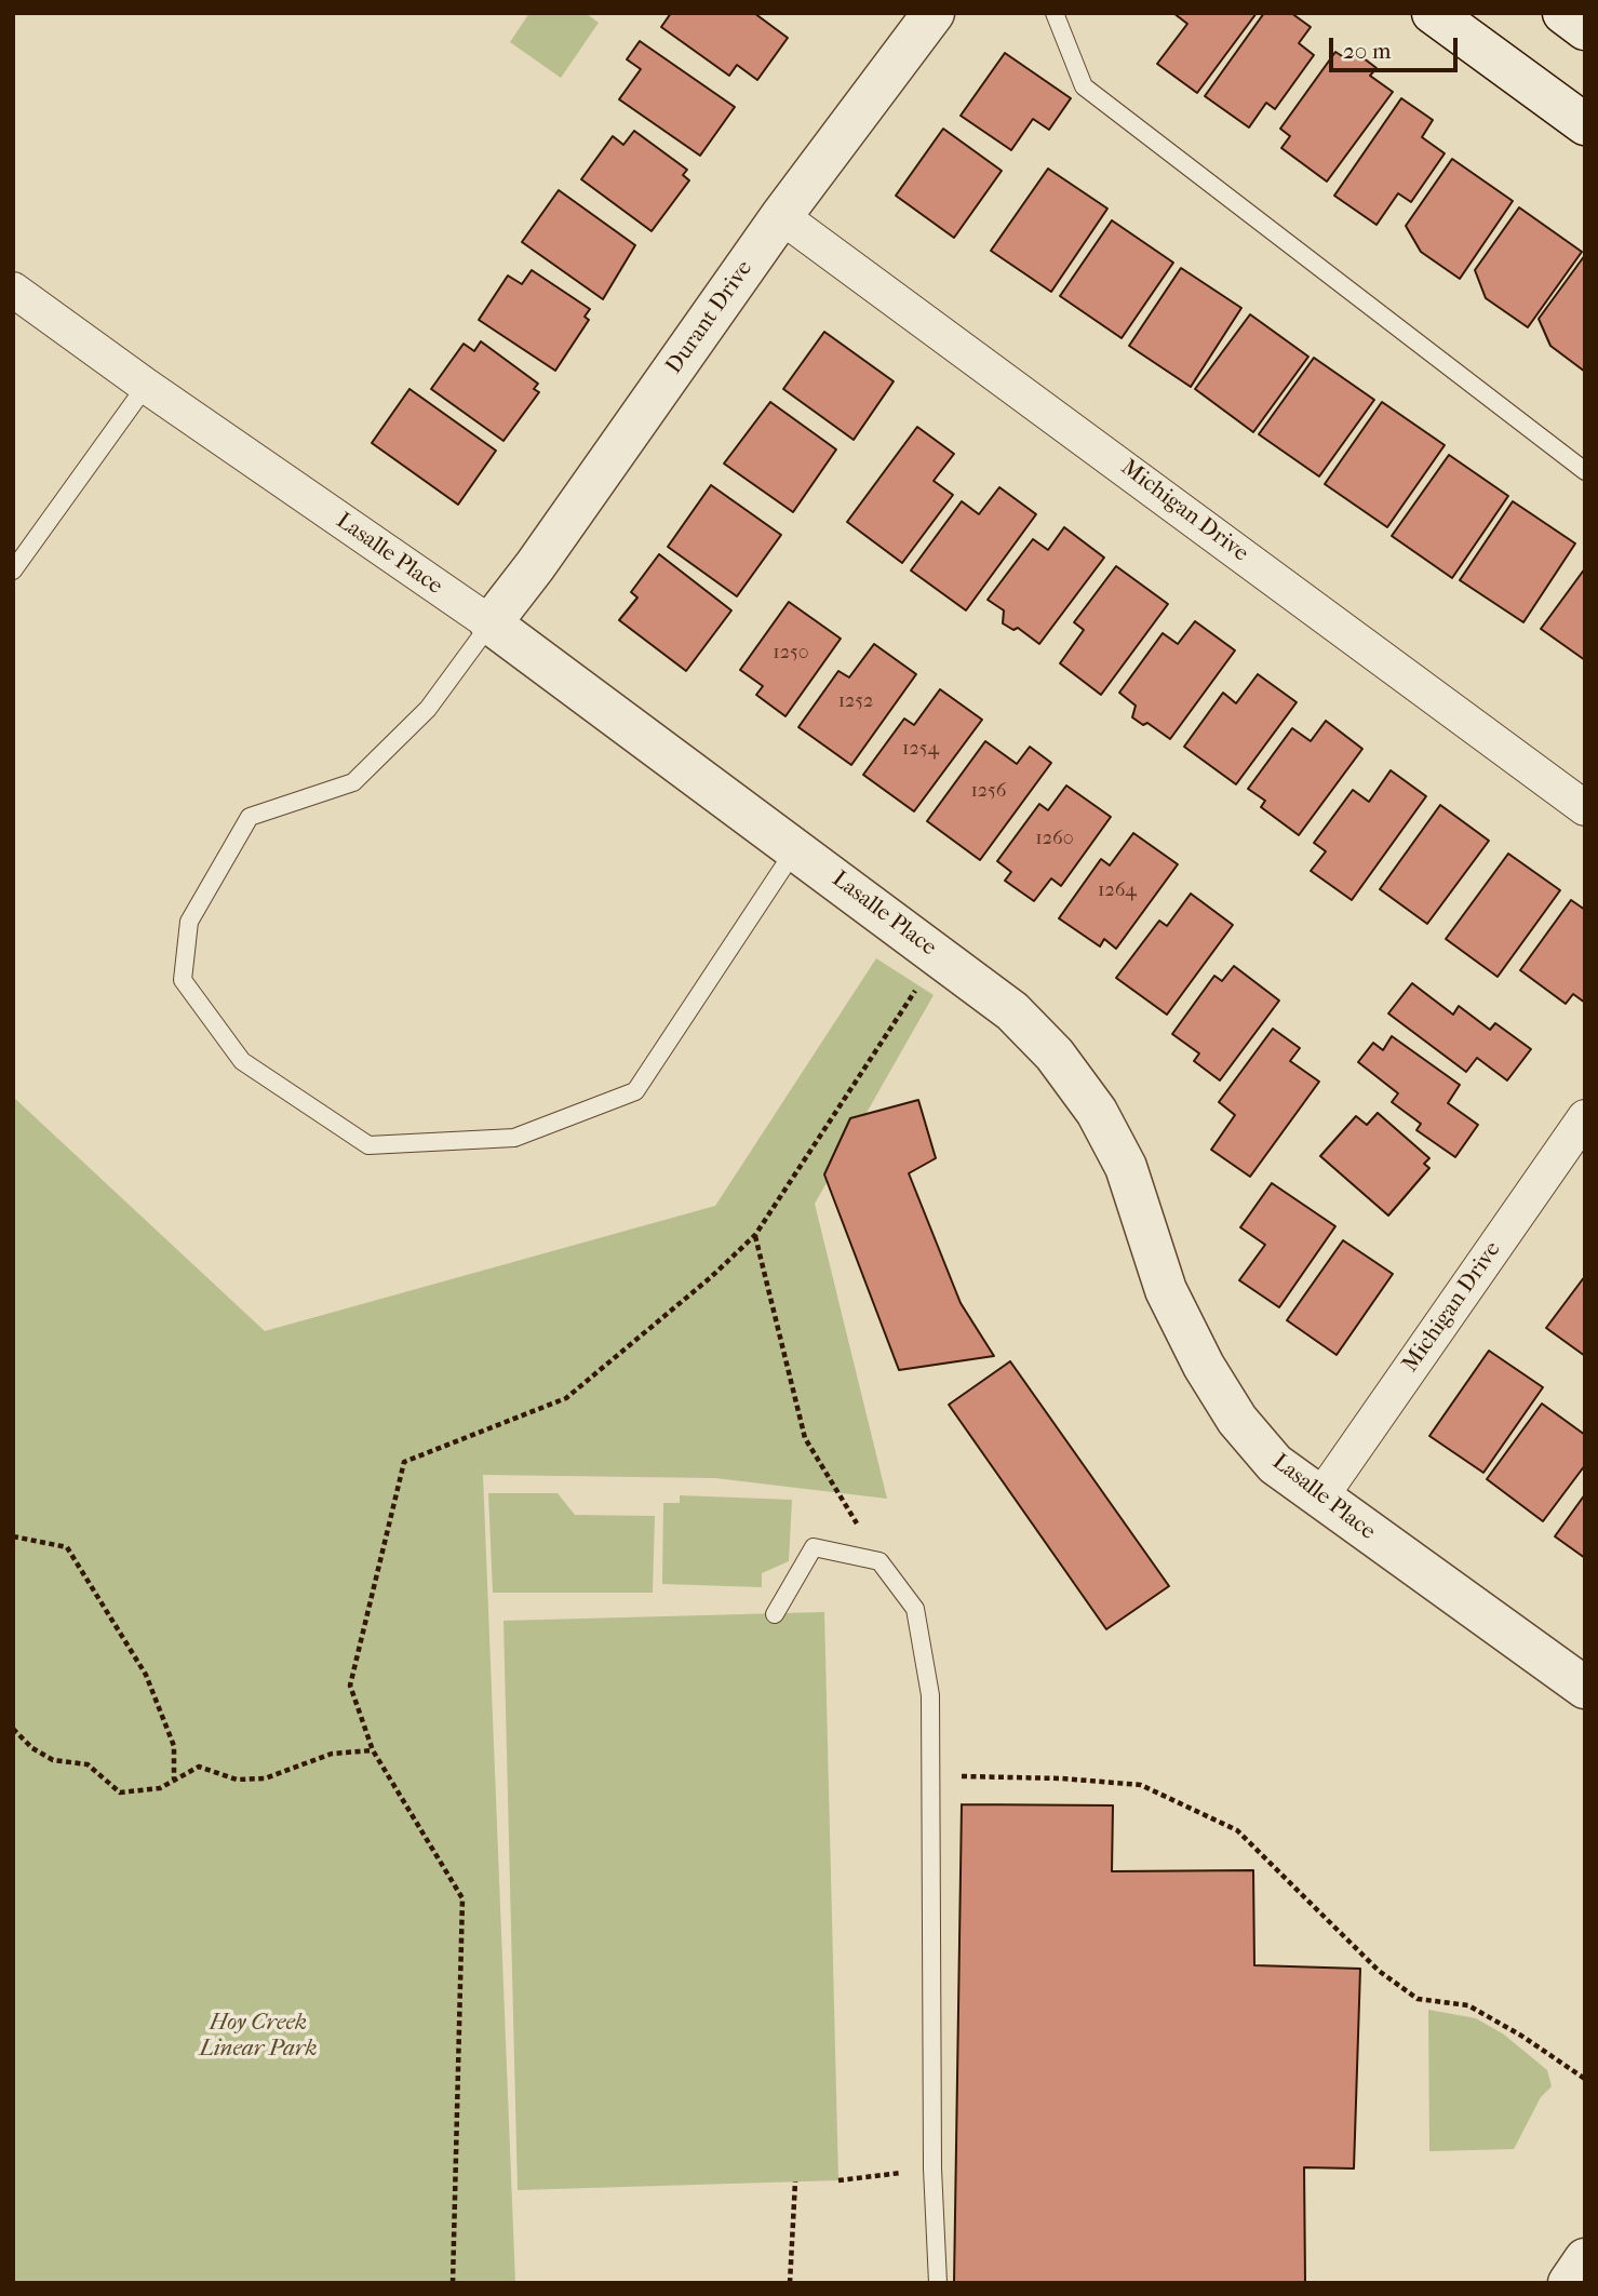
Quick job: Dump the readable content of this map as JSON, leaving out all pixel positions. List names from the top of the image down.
{
  "streets": {
    "street": ["Durant Drive", "Michigan Drive", "Lasalle Place"]
  },
  "crossings": [
    ["Durant Drive", "Michigan Drive"],
    ["Durant Drive", "Lasalle Place"],
    ["Michigan Drive", "Lasalle Place"]
  ],
  "parks": ["Hoy Creek Linear Park"],
  "house_numbers": [
    "1250",
    "1252",
    "1254",
    "1256",
    "1260",
    "1264"
  ],
  "scale_bar": "20 m"
}
